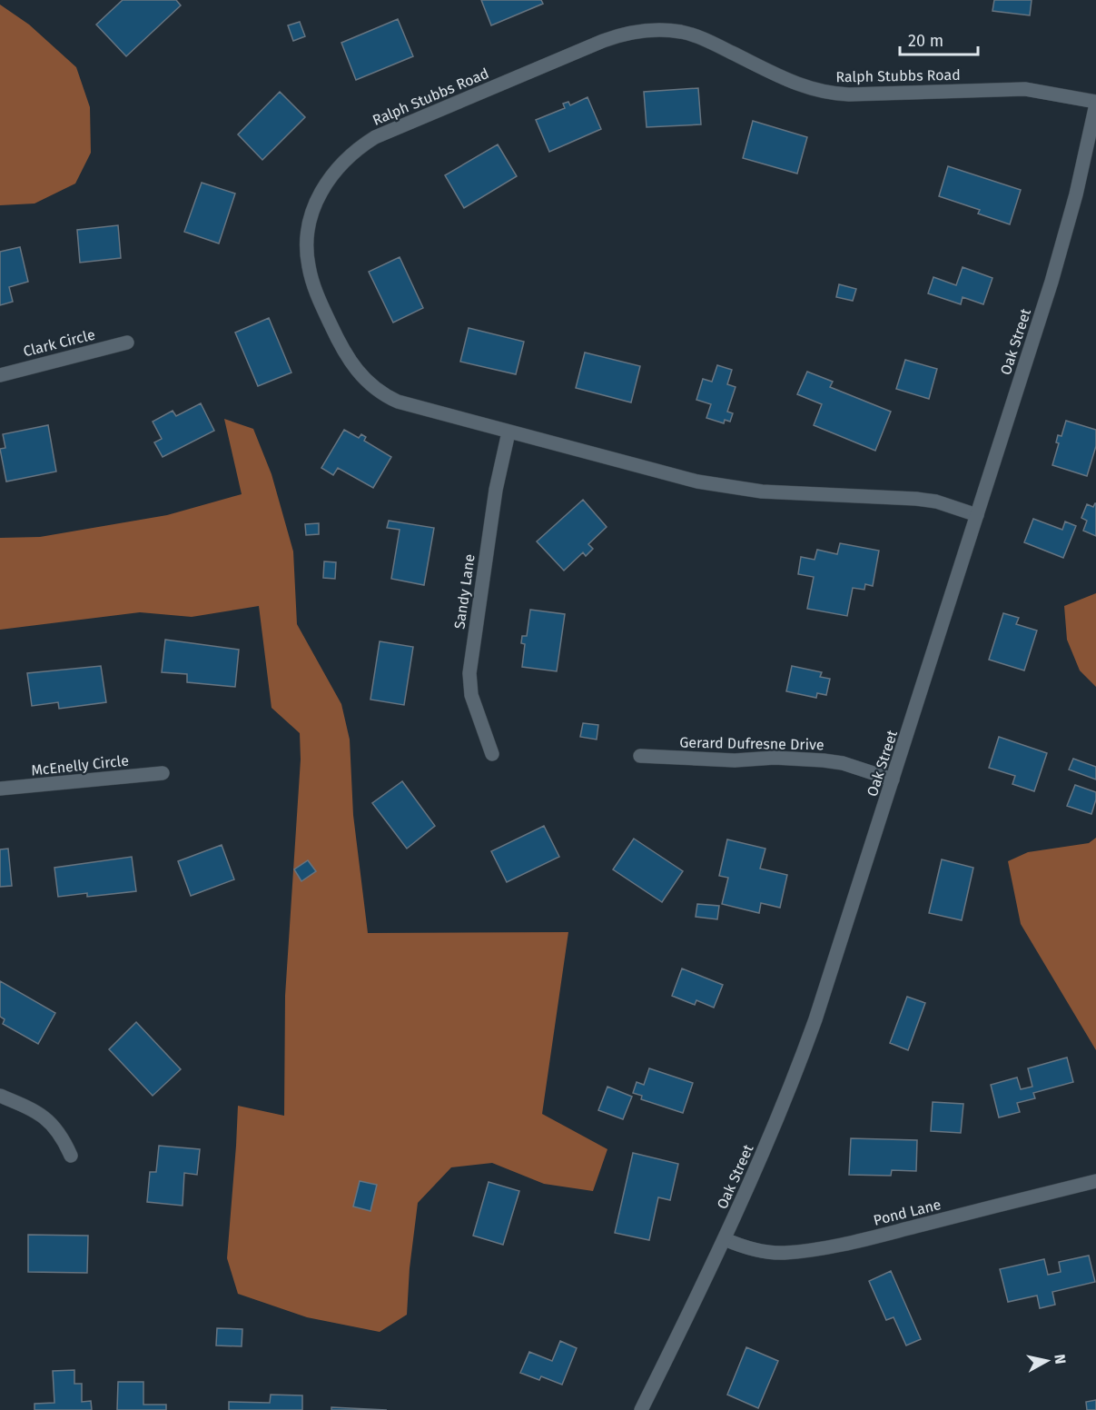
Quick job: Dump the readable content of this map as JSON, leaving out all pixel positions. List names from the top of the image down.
{
  "streets": {
    "street": [
      "Ralph Stubbs Road",
      "Oak Street",
      "Clark Circle",
      "Sandy Lane",
      "Gerard Dufresne Drive",
      "McEnelly Circle",
      "Pond Lane"
    ]
  },
  "crossings": [
    ["Ralph Stubbs Road", "Oak Street"],
    ["Ralph Stubbs Road", "Sandy Lane"],
    ["Oak Street", "Gerard Dufresne Drive"],
    ["Oak Street", "Pond Lane"]
  ],
  "scale_bar": "20 m",
  "north": "right"
}
